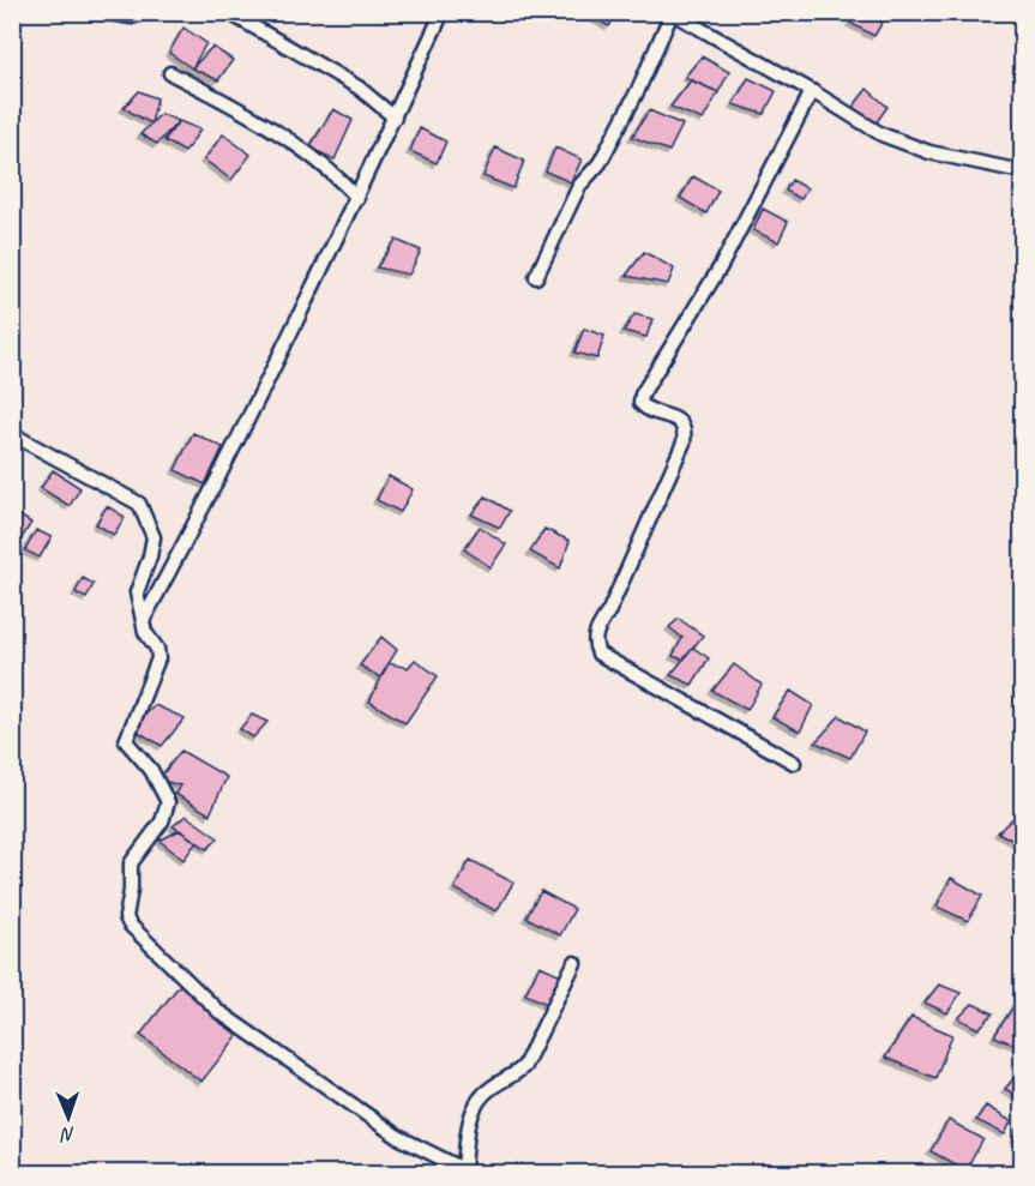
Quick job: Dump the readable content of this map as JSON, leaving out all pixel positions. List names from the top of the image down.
{
  "north": "bottom"
}
